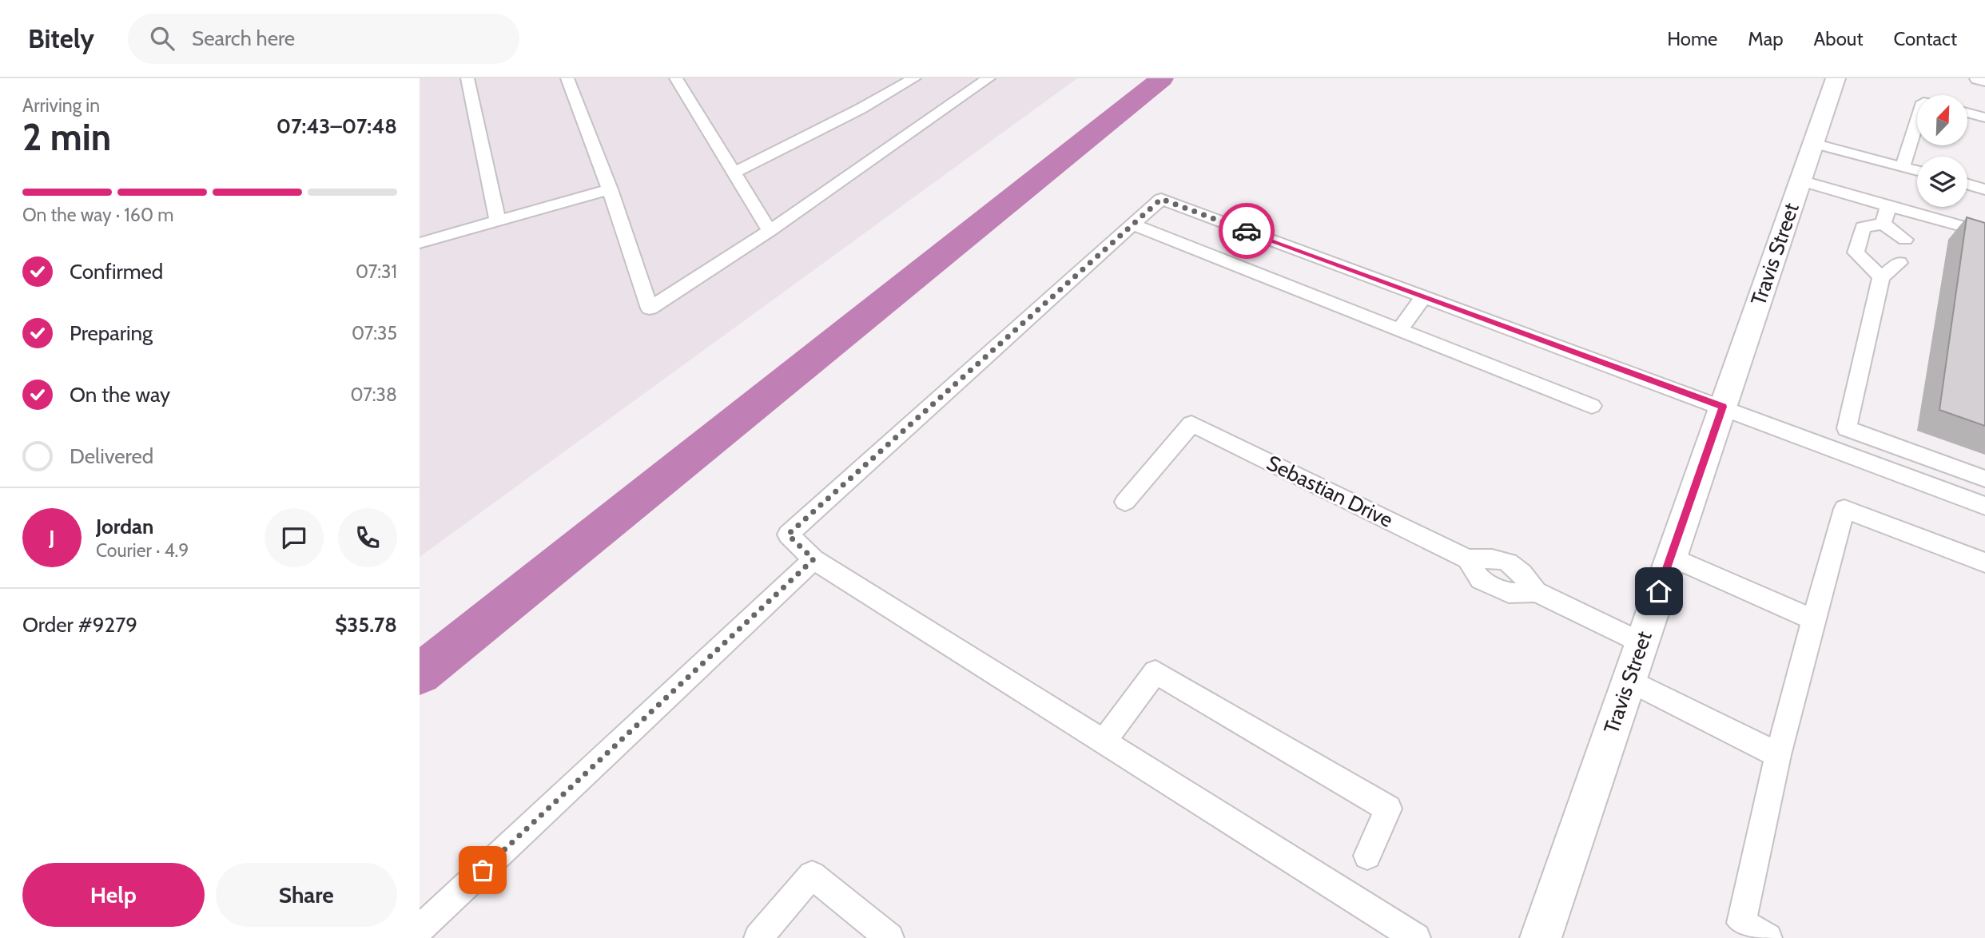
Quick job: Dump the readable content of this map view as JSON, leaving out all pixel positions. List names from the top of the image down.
{
  "streets": {
    "main road": ["Travis Street"],
    "lane": ["Sebastian Drive"]
  },
  "crossings": [
    ["Travis Street", "Sebastian Drive"]
  ],
  "north": "top right",
  "page": {
    "header": "Bitely",
    "search": "Search here",
    "nav": [
      "Home",
      "Map",
      "About",
      "Contact"
    ],
    "heading": ["2 min", "Arriving in", "07:43–07:48"],
    "panel": [
      "Jordan",
      "Courier · 4.9",
      "Order #9279",
      "$35.78"
    ],
    "bar": "On the way · 160 m",
    "list": [
      ["Confirmed", "07:31"],
      ["Preparing", "07:35"],
      ["On the way", "07:38"],
      "Delivered"
    ],
    "round": "J",
    "buttons": ["Help", "Share"]
  }
}
